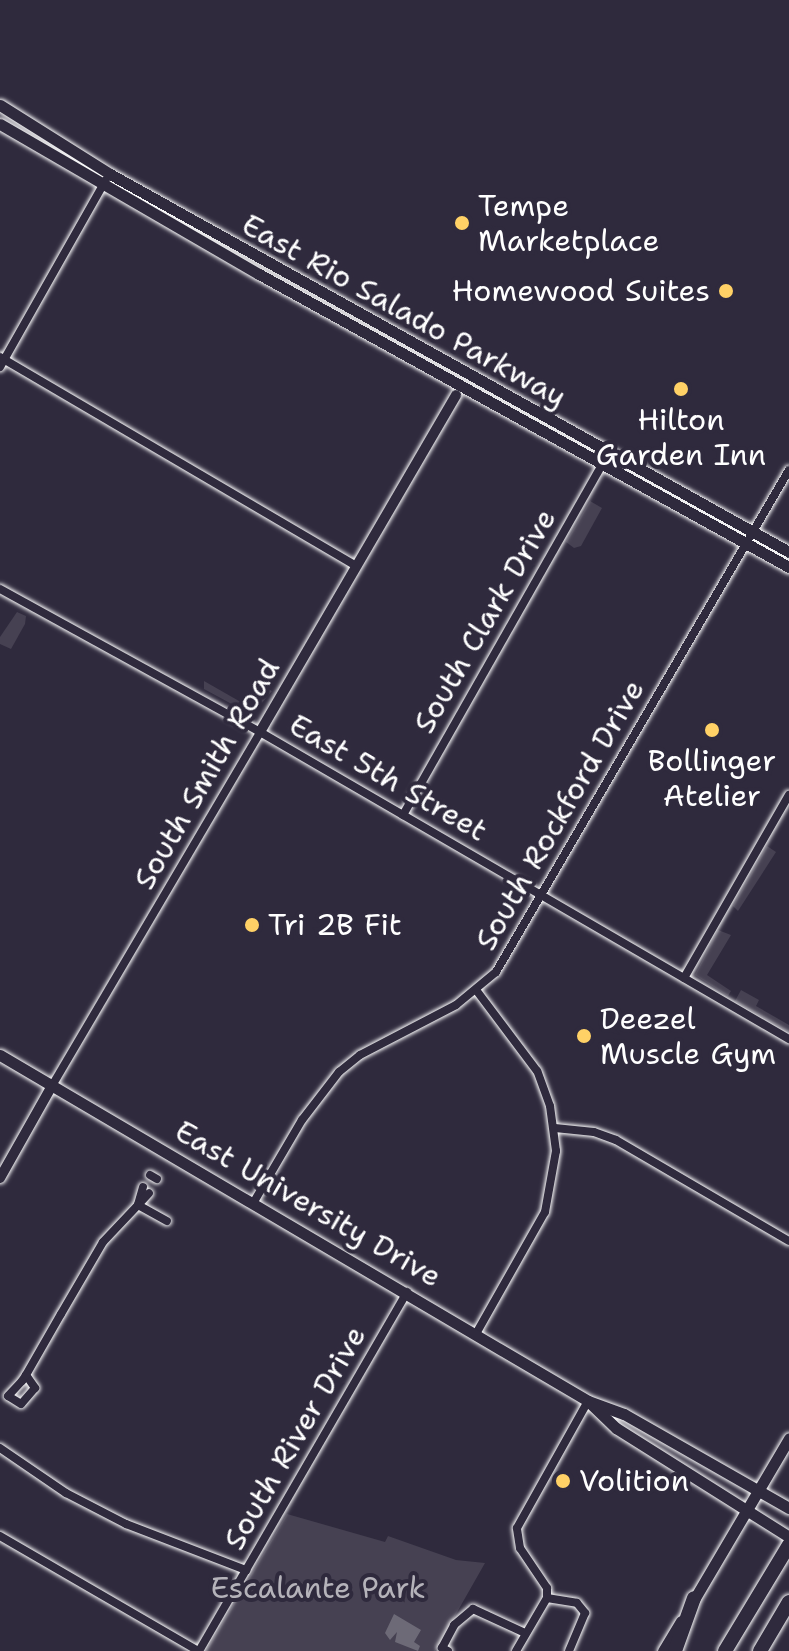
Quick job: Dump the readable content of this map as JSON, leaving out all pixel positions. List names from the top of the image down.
{
  "streets": {
    "main road": ["East Rio Salado Parkway", "East University Drive"],
    "street": [
      "South Clark Drive",
      "South Smith Road",
      "East 5th Street",
      "South Rockford Drive",
      "South River Drive"
    ]
  },
  "crossings": [
    ["East Rio Salado Parkway", "South Clark Drive"],
    ["East Rio Salado Parkway", "South Smith Road"],
    ["East Rio Salado Parkway", "South Rockford Drive"],
    ["South Clark Drive", "East 5th Street"],
    ["South Smith Road", "East 5th Street"],
    ["South Smith Road", "East University Drive"],
    ["East 5th Street", "South Rockford Drive"],
    ["South Rockford Drive", "East University Drive"],
    ["East University Drive", "South River Drive"]
  ],
  "parks": ["Escalante Park"],
  "places": [
    "Tempe Marketplace",
    "Homewood Suites",
    "Hilton Garden Inn",
    "Bollinger Atelier",
    "Tri 2B Fit",
    "Deezel Muscle Gym",
    "Volition"
  ]
}
